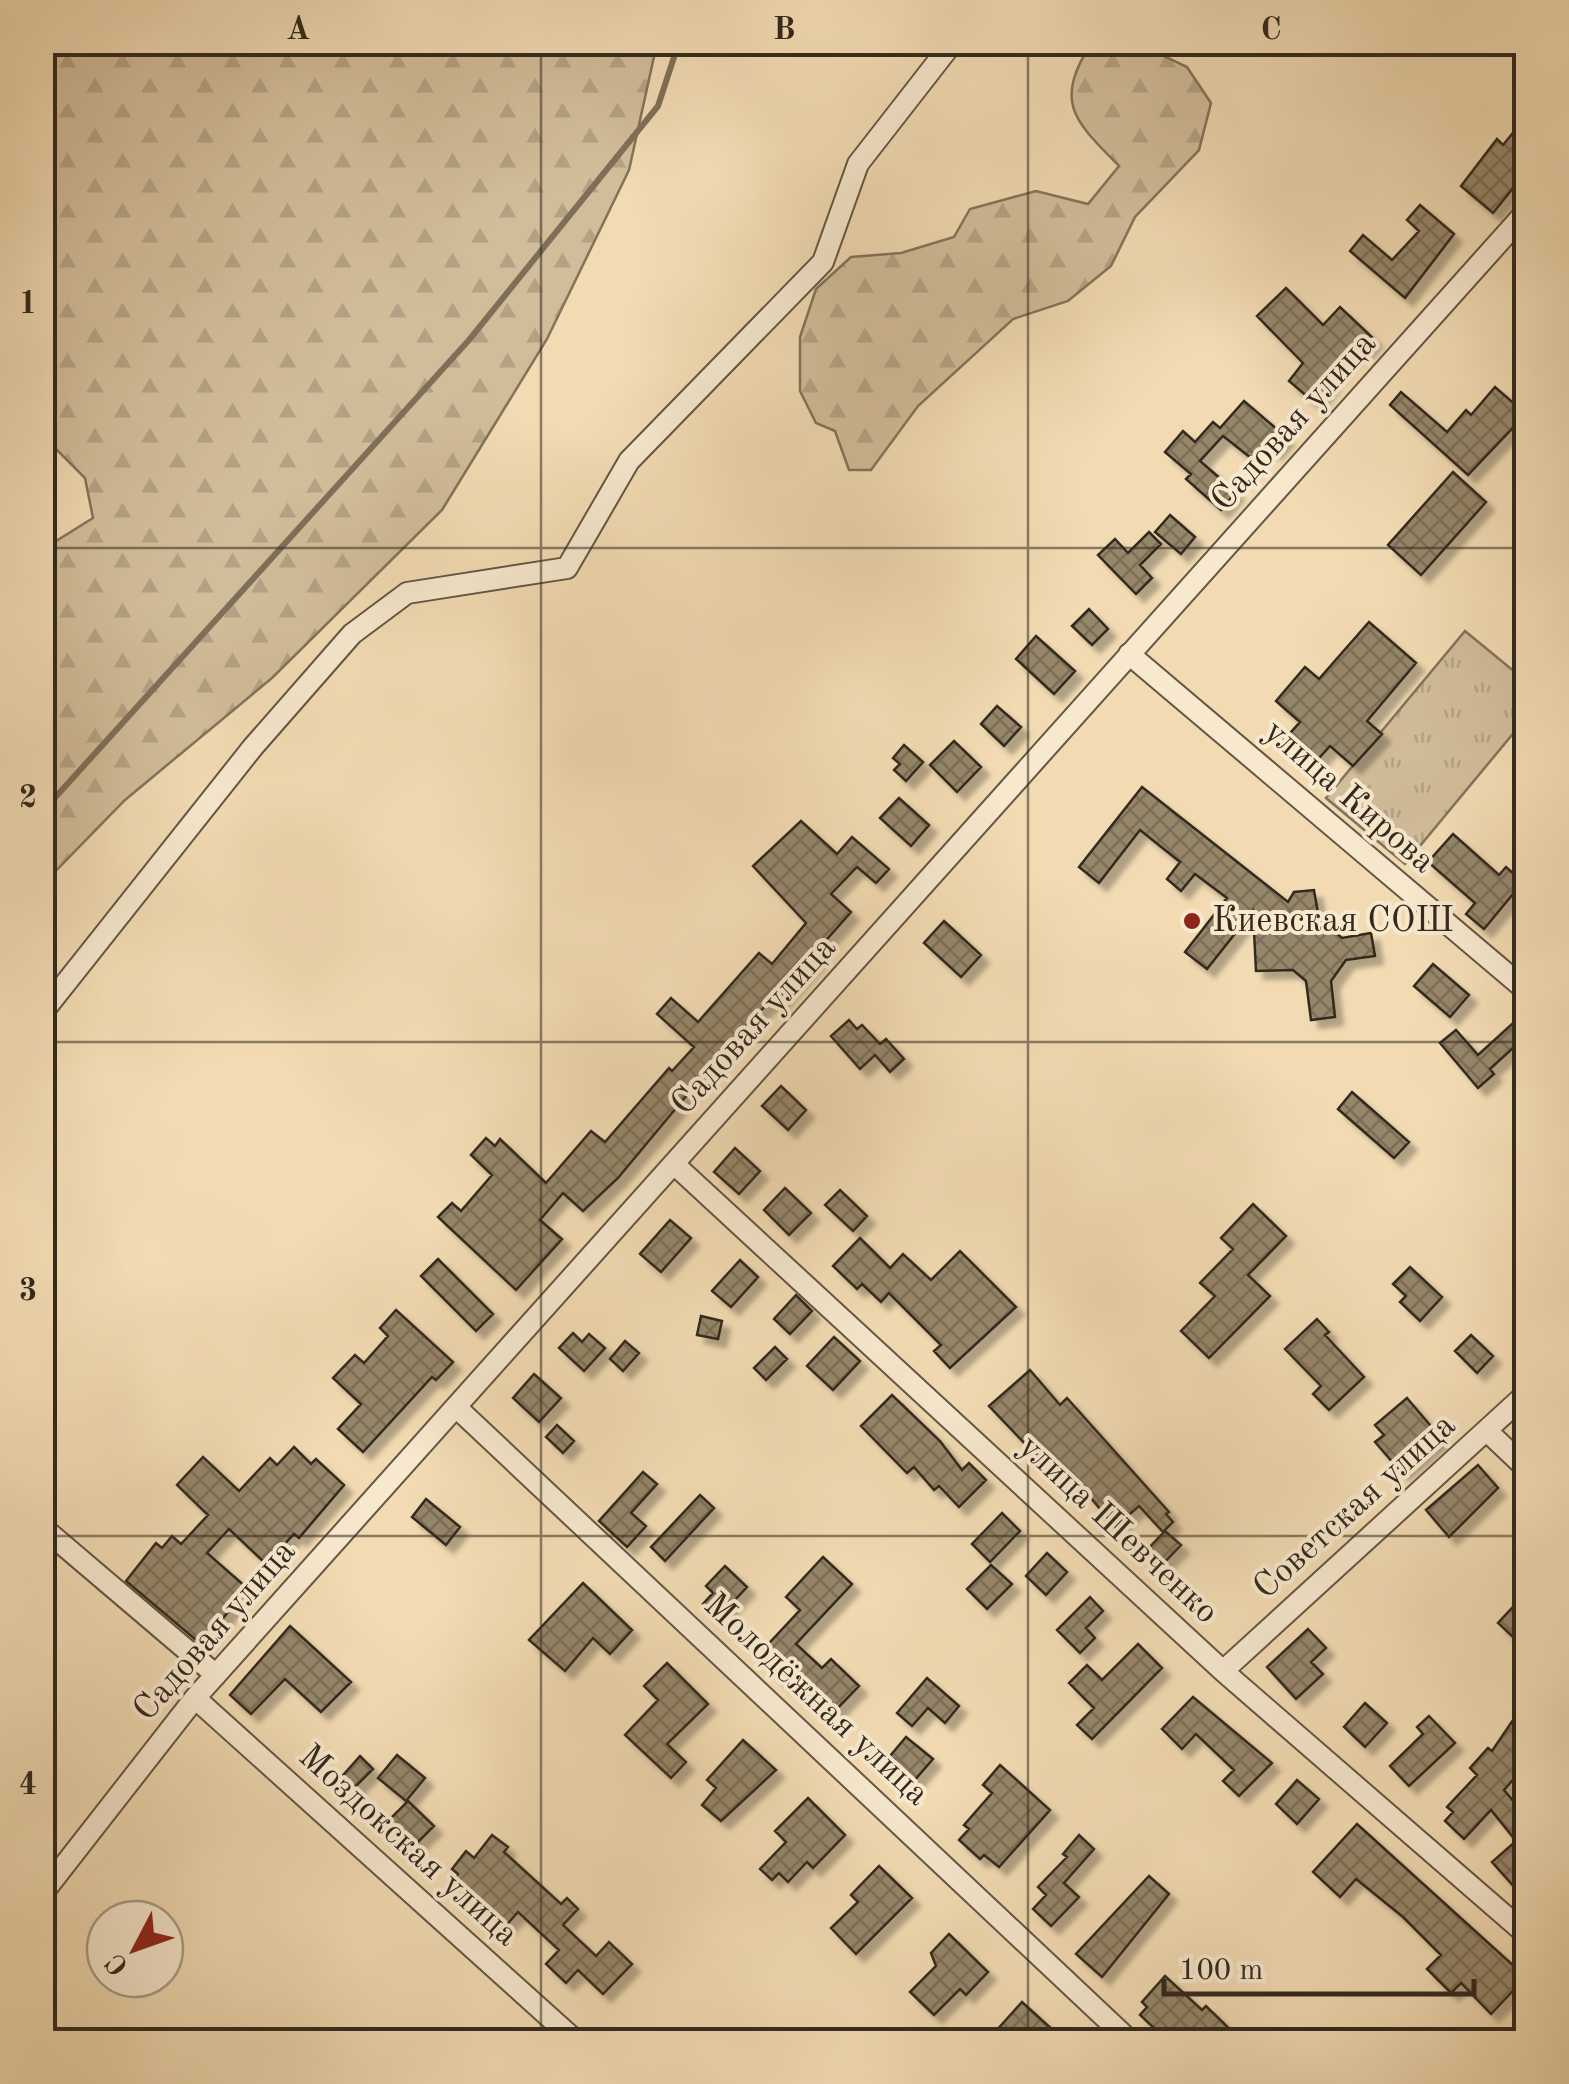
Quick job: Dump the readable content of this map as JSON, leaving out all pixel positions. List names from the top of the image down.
{
  "streets": {
    "street": [
      "Садовая улица",
      "улица Кирова",
      "Советская улица",
      "улица Шевченко",
      "Молодёжная улица",
      "Моздокская улица"
    ]
  },
  "crossings": [
    ["Садовая улица", "улица Кирова"],
    ["Садовая улица", "улица Шевченко"],
    ["Садовая улица", "Молодёжная улица"],
    ["Садовая улица", "Моздокская улица"],
    ["Советская улица", "улица Шевченко"]
  ],
  "places": ["Киевская СОШ"],
  "scale_bar": "100 m",
  "north": "bottom left",
  "grid": {
    "columns": ["A", "B", "C"],
    "rows": [
      "1",
      "2",
      "3",
      "4"
    ]
  }
}
